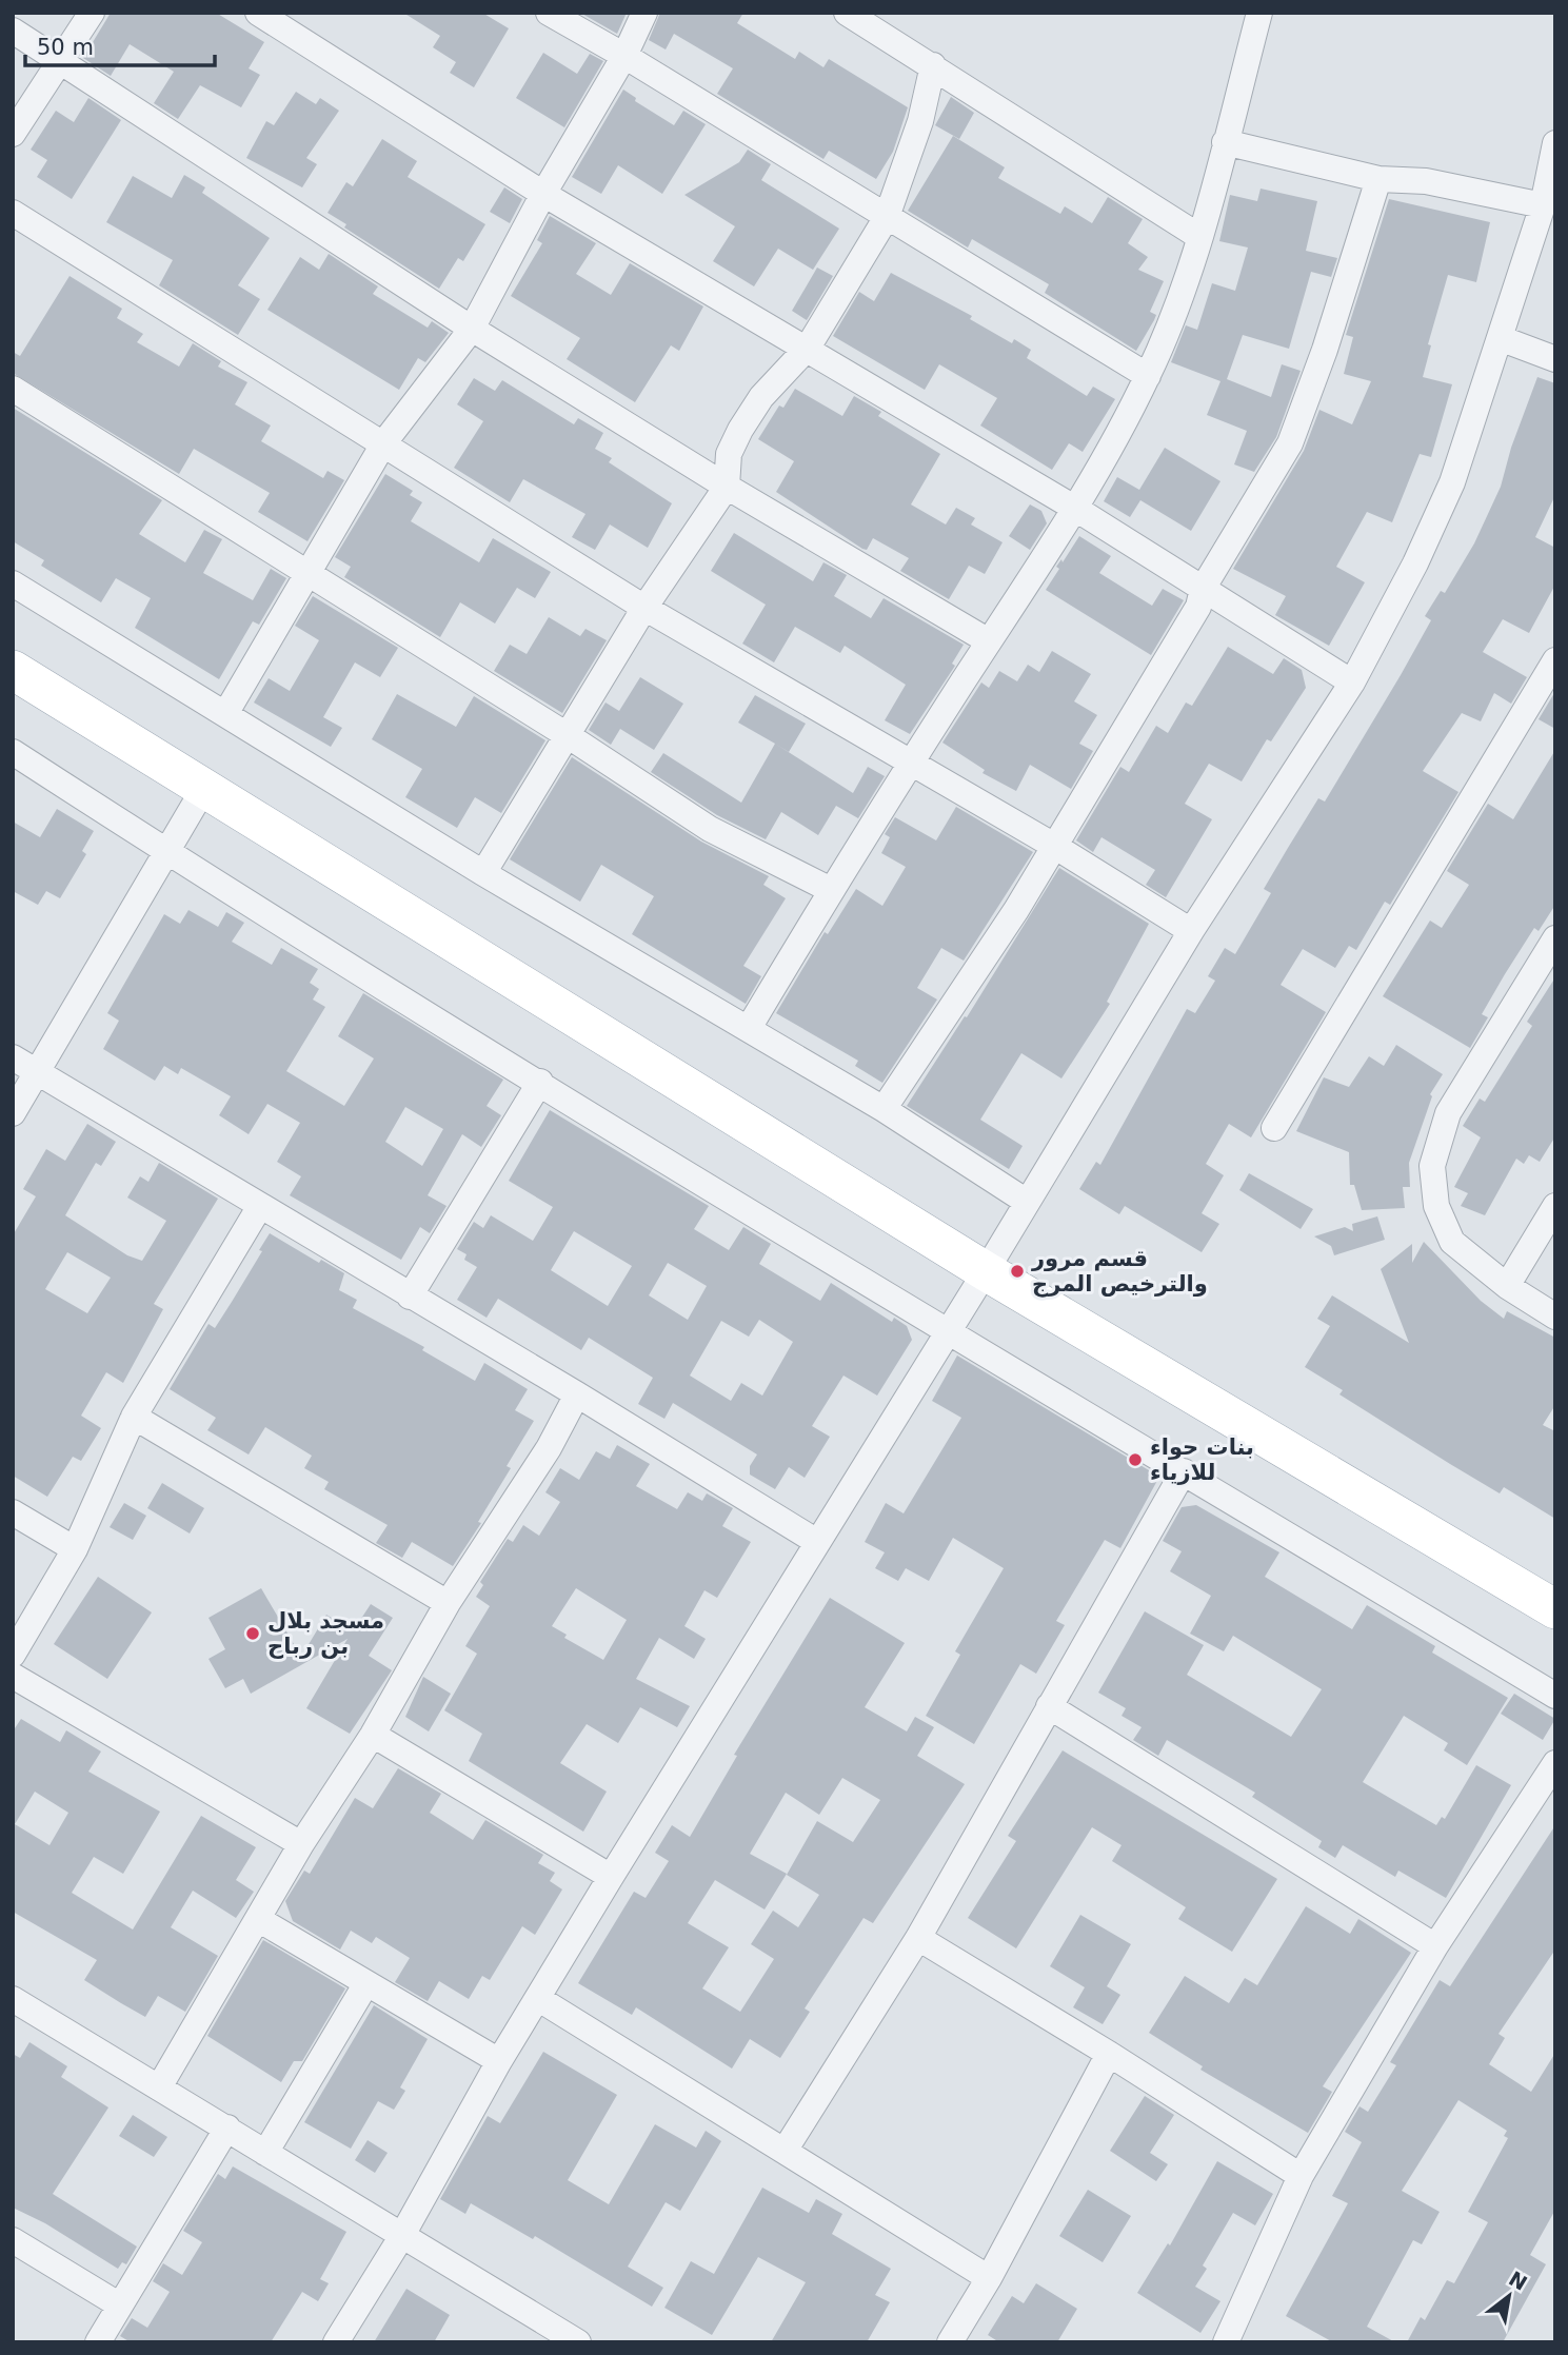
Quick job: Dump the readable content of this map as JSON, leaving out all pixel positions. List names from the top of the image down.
{
  "places": ["قسم مرور والترخيص المرج", "بنات حواء للازياء", "مسجد بلال بن رباح"],
  "scale_bar": "50 m",
  "north": "top right"
}
